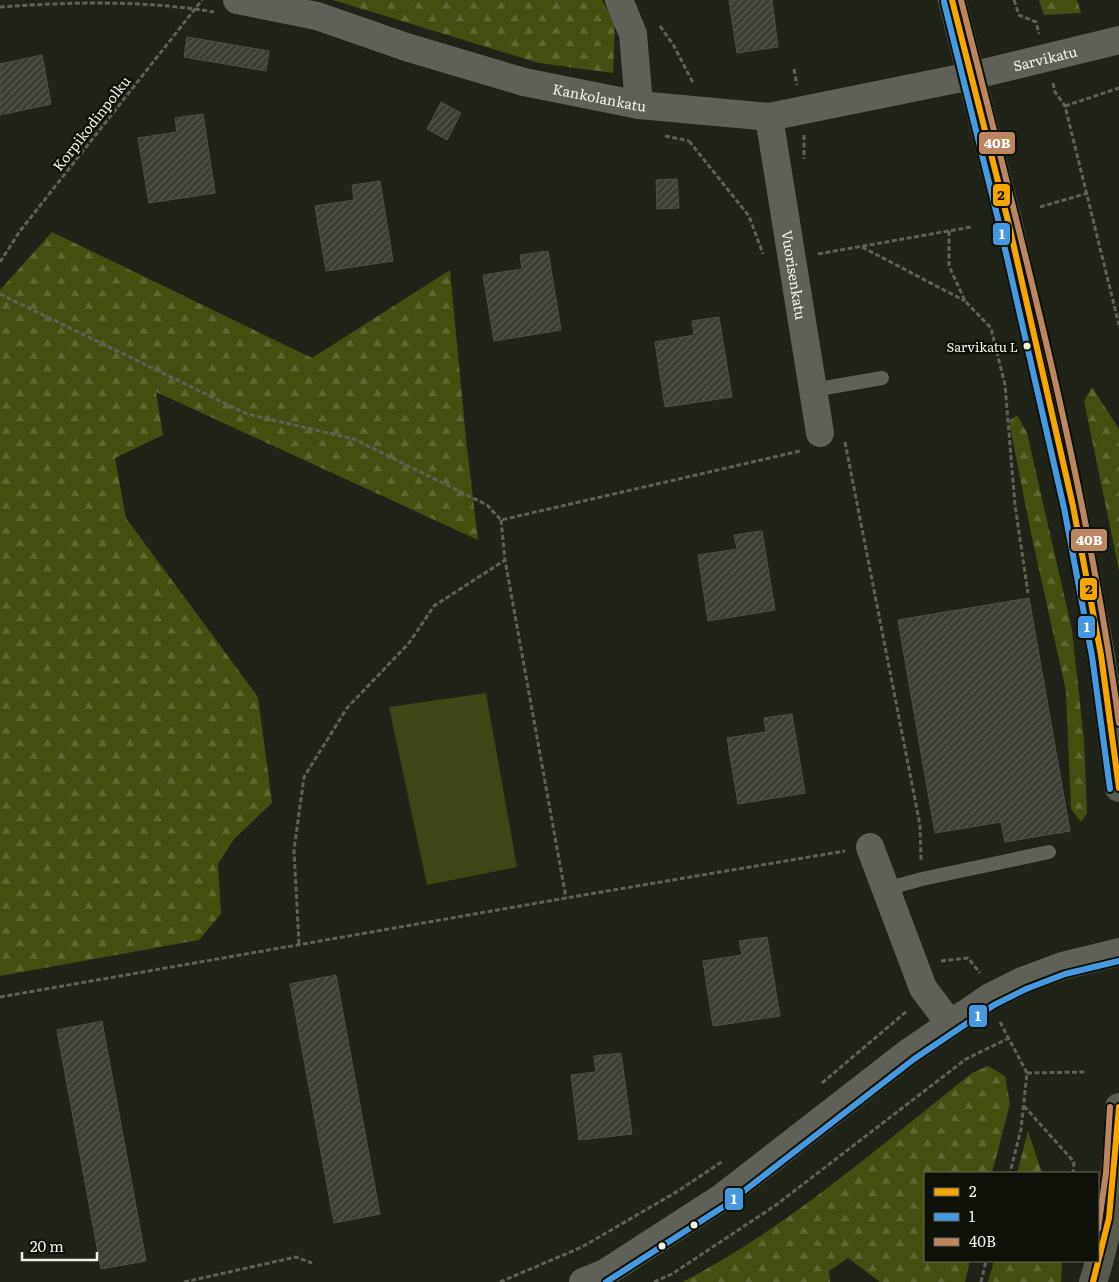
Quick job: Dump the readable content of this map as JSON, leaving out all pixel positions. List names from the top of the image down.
{
  "streets": {
    "street": ["Sarvikatu", "Kankolankatu", "Vuorisenkatu"],
    "path": ["Korpikodinpolku"]
  },
  "crossings": [
    ["Sarvikatu", "Kankolankatu"],
    ["Kankolankatu", "Vuorisenkatu"]
  ],
  "places": ["Sarvikatu L"],
  "lines": ["transit line 2", "transit line 40B", "transit line 1"],
  "legend": ["2", "1", "40B"],
  "scale_bar": "20 m"
}
